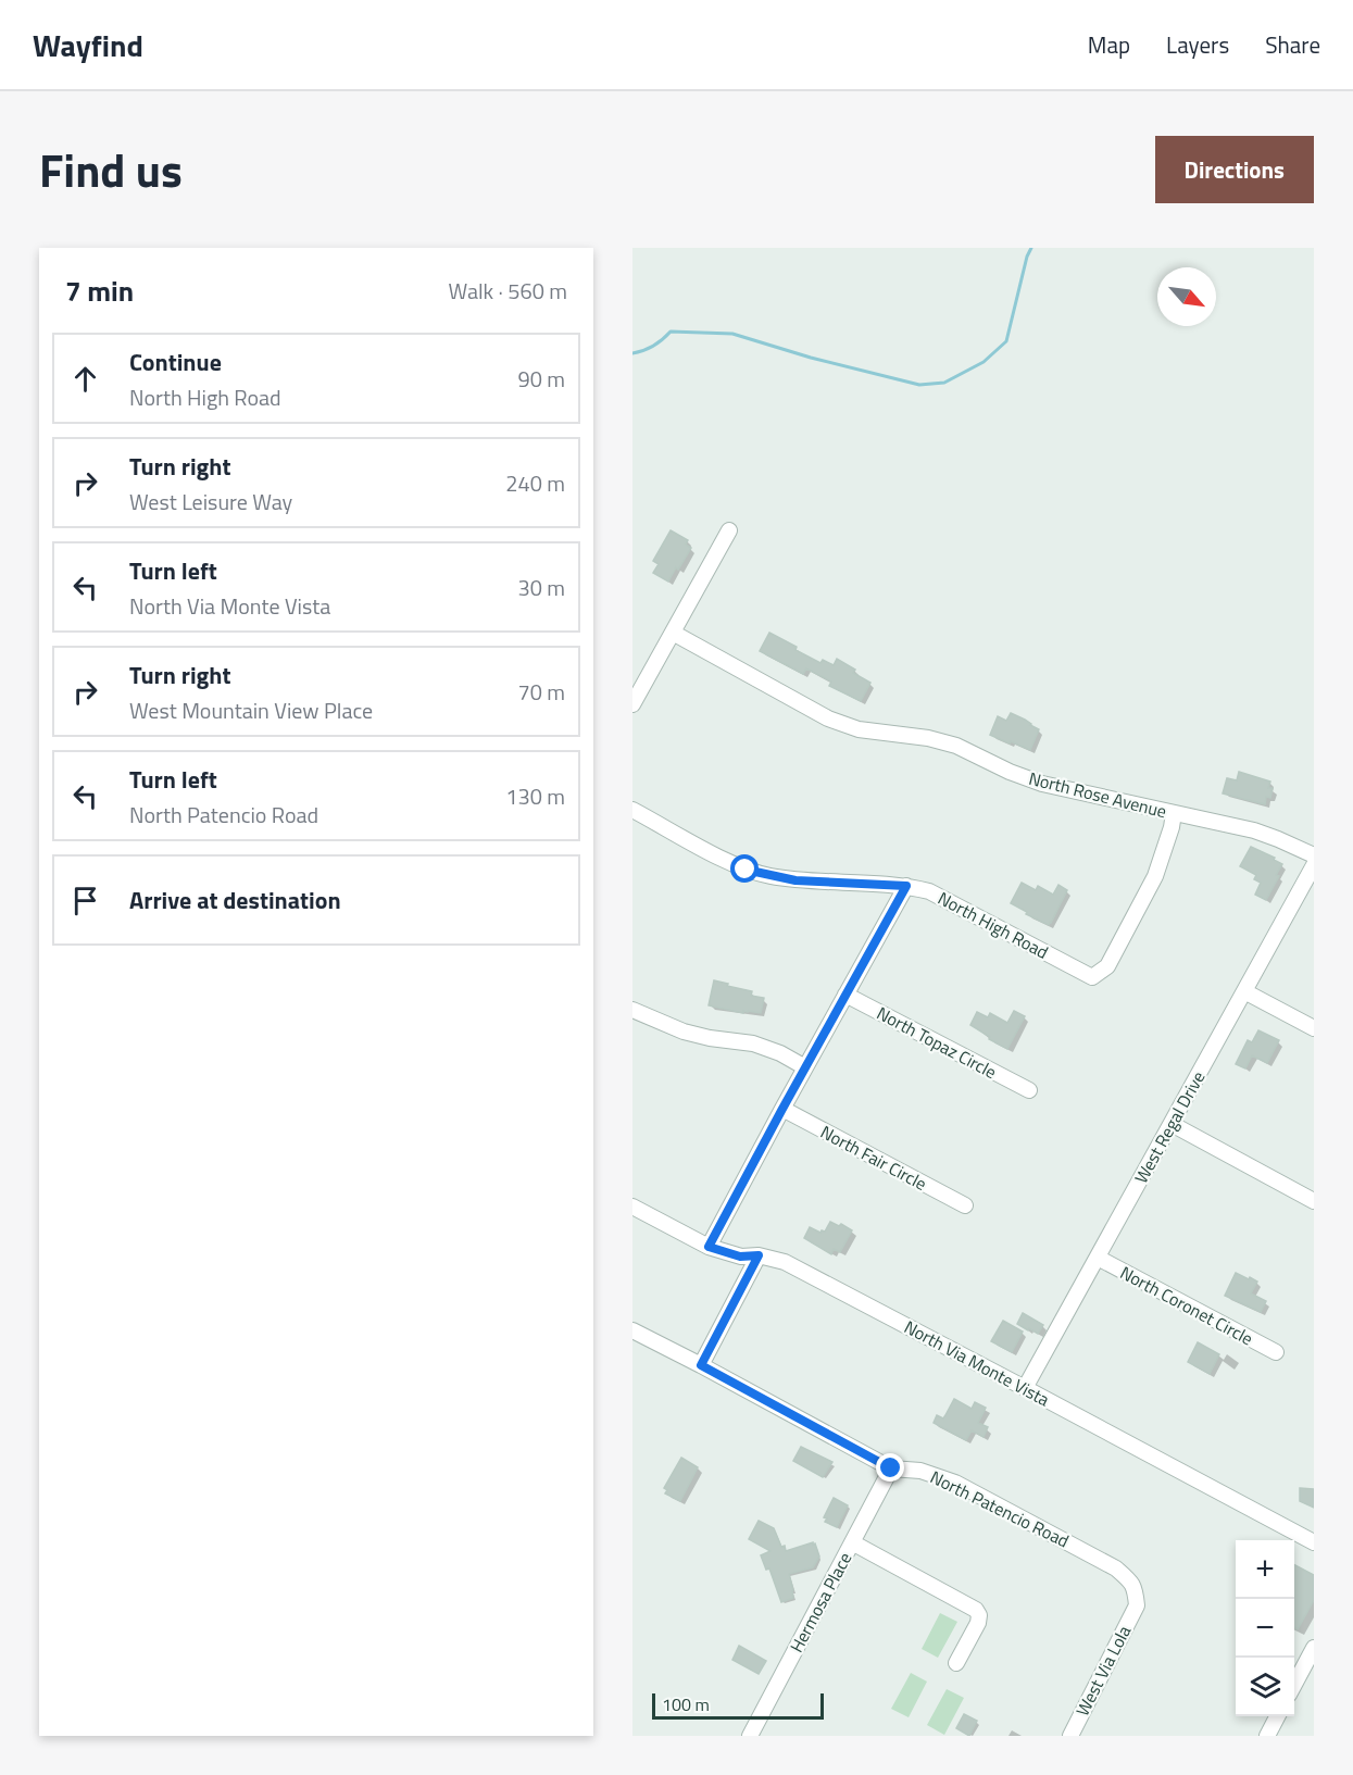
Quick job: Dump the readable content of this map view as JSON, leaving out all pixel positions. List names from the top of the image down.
{
  "streets": {
    "street": [
      "North Rose Avenue",
      "North High Road",
      "North Topaz Circle",
      "West Regal Drive",
      "North Fair Circle",
      "North Coronet Circle",
      "North Via Monte Vista",
      "North Patencio Road",
      "Hermosa Place",
      "West Via Lola"
    ]
  },
  "crossings": [
    ["North Rose Avenue", "North High Road"],
    ["West Regal Drive", "North Coronet Circle"],
    ["West Regal Drive", "North Via Monte Vista"],
    ["North Patencio Road", "Hermosa Place"],
    ["North Patencio Road", "West Via Lola"]
  ],
  "scale_bar": "100 m",
  "north": "bottom right",
  "page": {
    "header": "Wayfind",
    "nav": ["Map", "Layers", "Share"],
    "title": "Find us",
    "buttons": "Directions",
    "heading": ["7 min", "Walk · 560 m"],
    "list": [
      ["Continue", "North High Road", "90 m"],
      ["Turn right", "West Leisure Way", "240 m"],
      ["Turn left", "North Via Monte Vista", "30 m"],
      ["Turn right", "West Mountain View Place", "70 m"],
      ["Turn left", "North Patencio Road", "130 m"],
      "Arrive at destination"
    ],
    "map_buttons": ["+", "−"],
    "scale": "100 m"
  }
}
